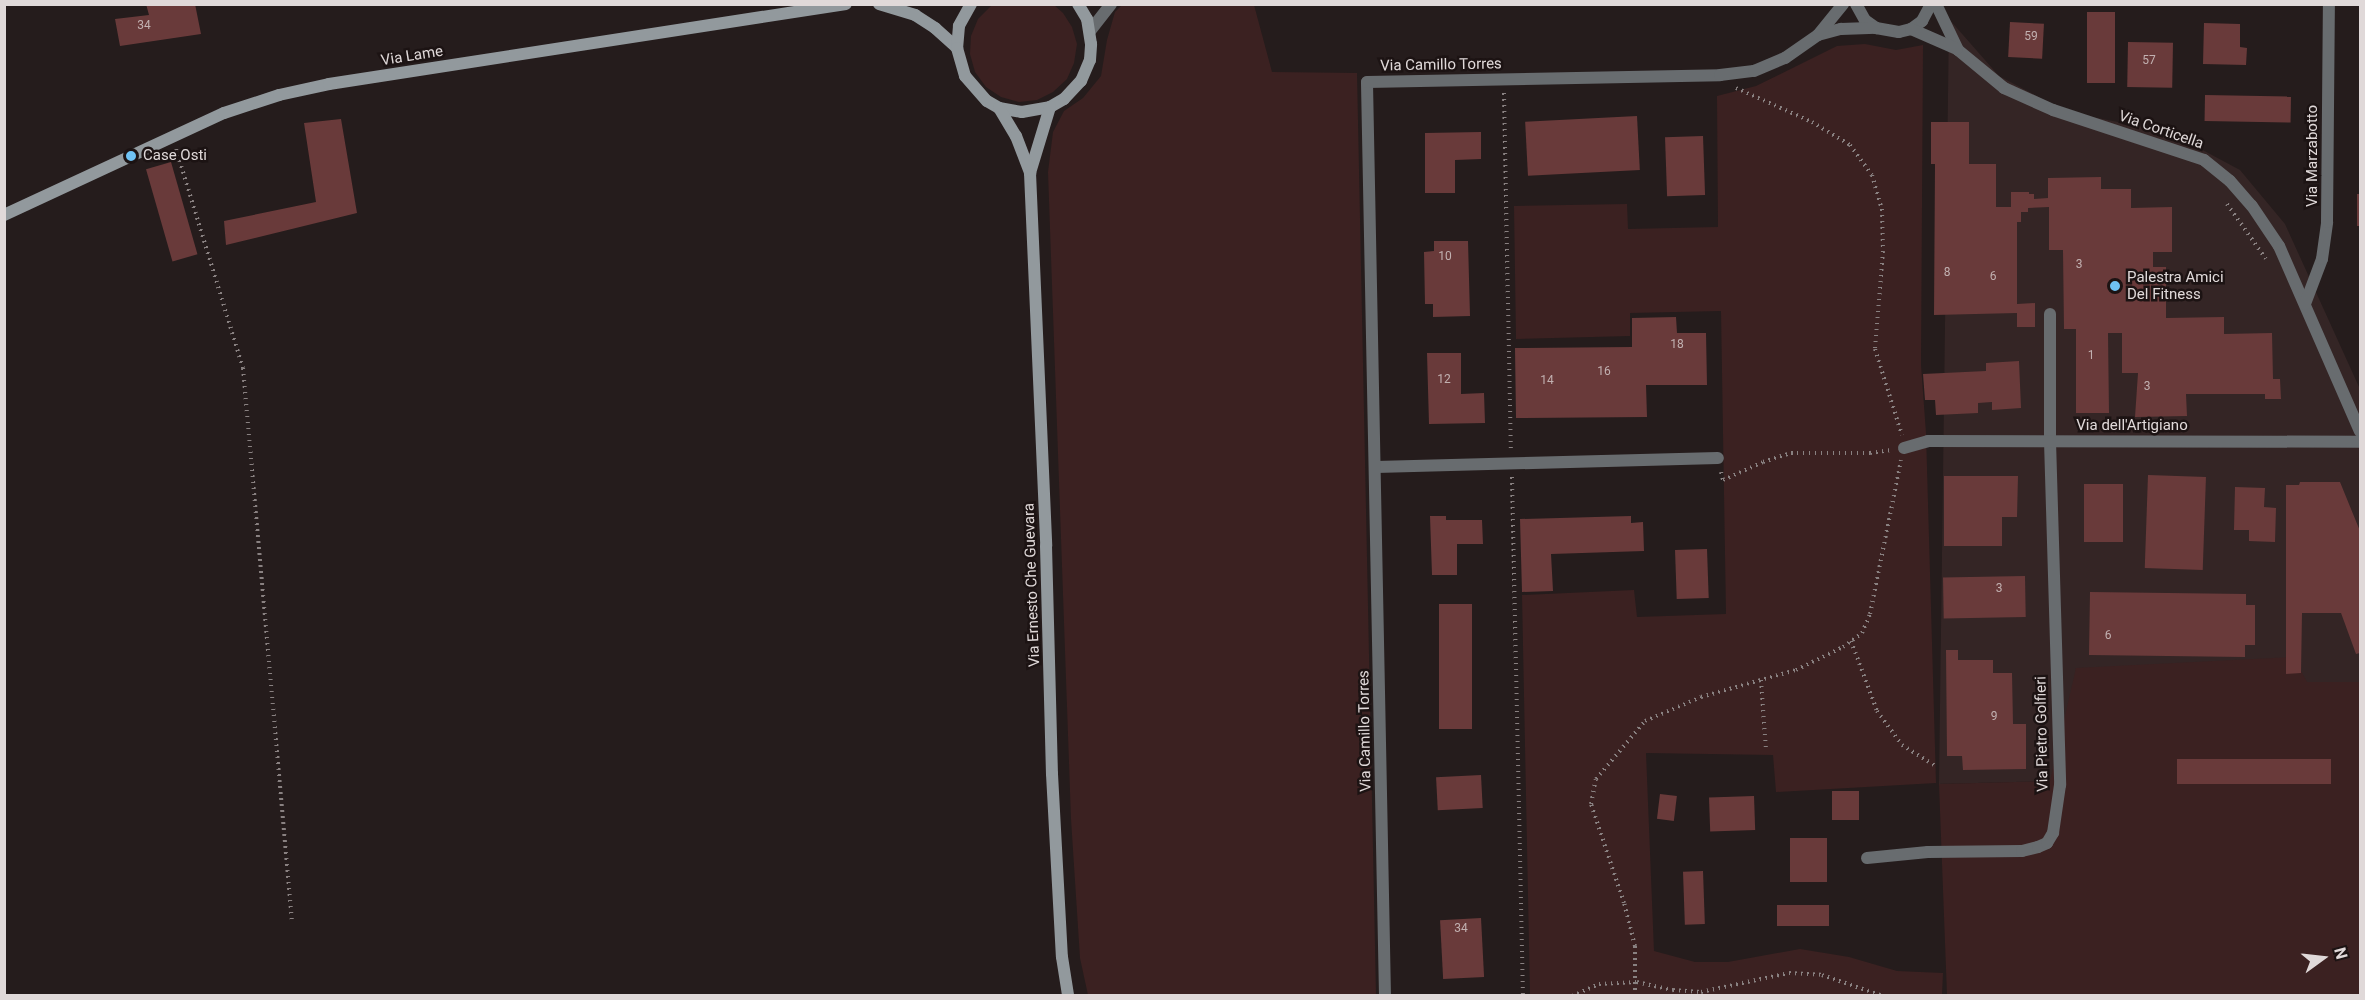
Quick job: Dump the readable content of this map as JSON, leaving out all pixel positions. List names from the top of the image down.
{
  "streets": {
    "street": [
      "Via Lame",
      "Via Camillo Torres",
      "Via Corticella",
      "Via Marzabotto",
      "Via dell'Artigiano",
      "Via Ernesto Che Guevara",
      "Via Pietro Golfieri"
    ]
  },
  "crossings": [
    ["Via Camillo Torres", "Via Corticella"],
    ["Via Corticella", "Via Marzabotto"],
    ["Via dell'Artigiano", "Via Pietro Golfieri"]
  ],
  "places": ["Case Osti", "Palestra Amici Del Fitness"],
  "house_numbers": [
    "34",
    "59",
    "57",
    "10",
    "3",
    "8",
    "6",
    "18",
    "1",
    "16",
    "12",
    "14",
    "3",
    "3",
    "6",
    "9",
    "34"
  ],
  "north": "right"
}
